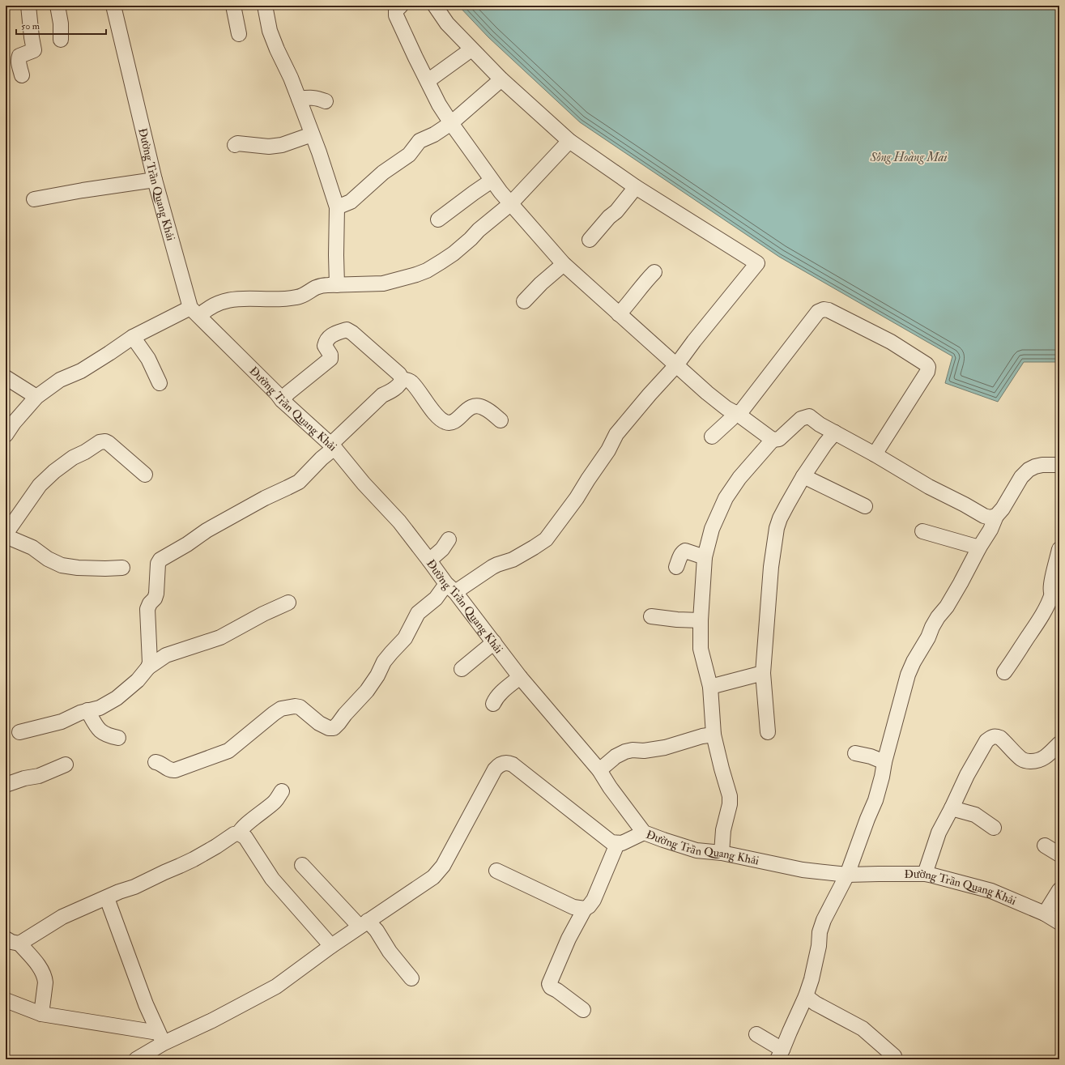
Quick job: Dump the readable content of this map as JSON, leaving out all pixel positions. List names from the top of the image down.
{
  "streets": {
    "street": ["Đường Trần Quang Khải"]
  },
  "water": ["Sông Hoàng Mai"],
  "scale_bar": "50 m"
}
